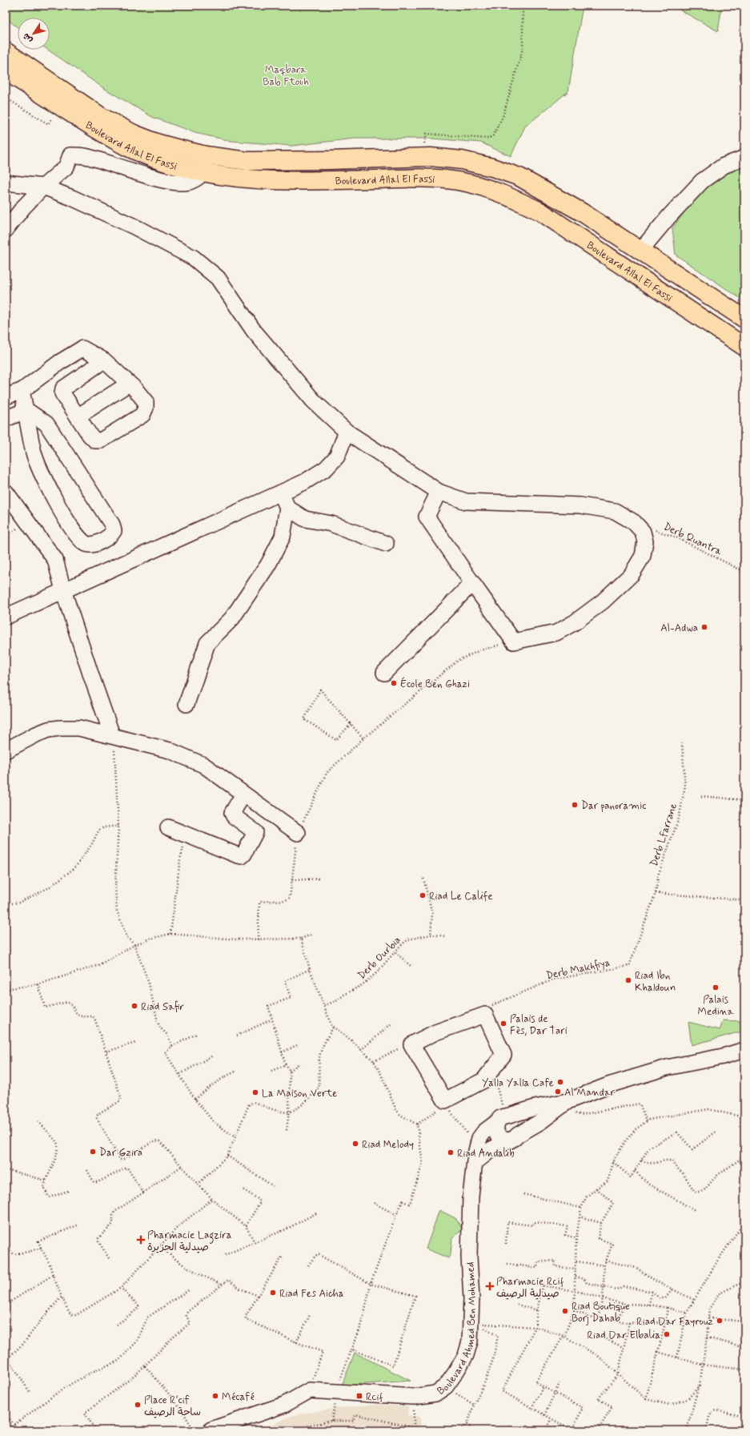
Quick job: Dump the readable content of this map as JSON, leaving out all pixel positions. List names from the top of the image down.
{
  "streets": {
    "main road": ["Boulevard Allal El Fassi"],
    "street": ["Boulevard Ahmed Ben Mohamed"],
    "path": [
      "Derb Quantra",
      "Derb Lfarrane",
      "Derb Ourbia",
      "Derb Makhfiya"
    ]
  },
  "crossings": [
    ["Derb Lfarrane", "Derb Makhfiya"]
  ],
  "parks": ["Maqbara Bab Ftouh"],
  "places": {
    "other": [
      "Al-Adwa",
      "École Ben Ghazi",
      "Dar panoramic",
      "Riad Le Calife",
      "Riad Ibn Khaldoun",
      "Palais Medina",
      "Riad Safir",
      "Palais de Fès, Dar Tari",
      "Yalla Yalla Cafe",
      "Al Mandar",
      "La Maison Verte",
      "Riad Melody",
      "Dar Gzira",
      "Riad Andalib",
      "Riad Fes Aicha",
      "Riad Boutique Borj Dahab",
      "Riad Dar Fayrouz",
      "Riad Dar Elbalia",
      "Mécafé",
      "Place R'cif ساحة الرصيف"
    ],
    "health": ["Pharmacie Lagzira صيدلية الجزيرة", "Pharmacie Rcif صيدلية الرصيف"],
    "transit": ["Rcif"]
  },
  "north": "bottom left"
}
